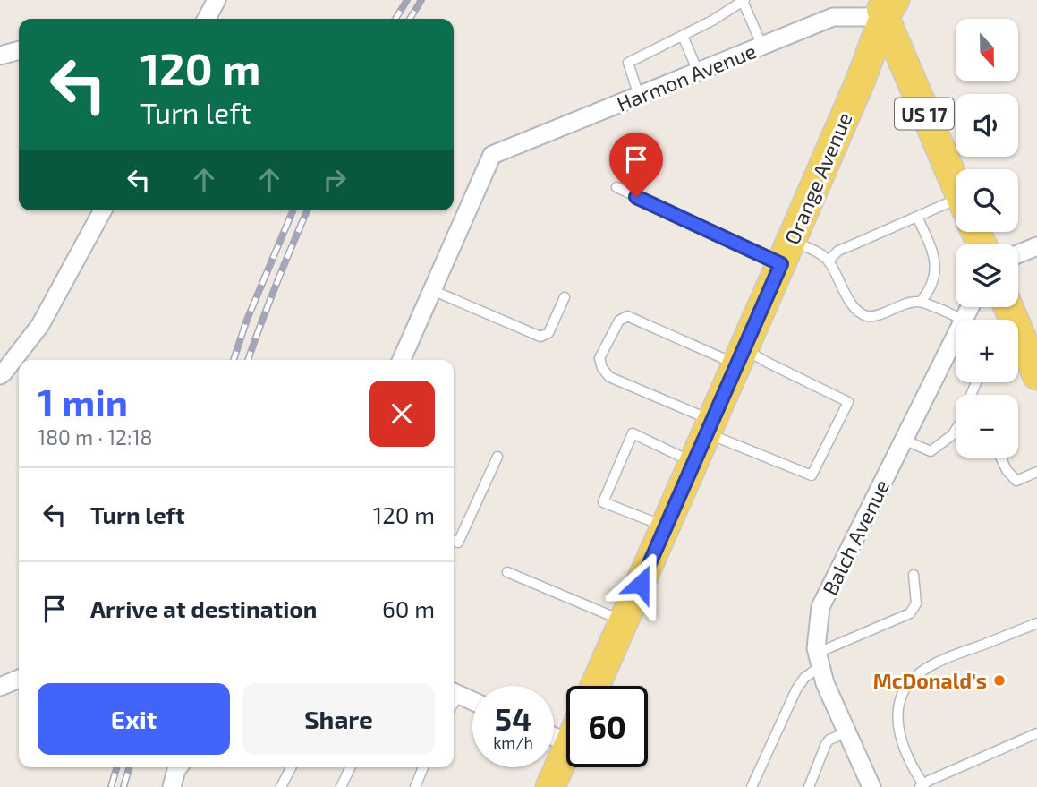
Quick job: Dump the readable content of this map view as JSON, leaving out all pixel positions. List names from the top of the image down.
{
  "streets": {
    "main road": ["US 17", "Orange Avenue"],
    "street": ["Harmon Avenue", "Balch Avenue"]
  },
  "crossings": [
    ["Harmon Avenue", "US 17"],
    ["Harmon Avenue", "Orange Avenue"],
    ["US 17", "Orange Avenue"]
  ],
  "places": ["McDonald's"],
  "north": "bottom",
  "page": {
    "map_buttons": ["+", "−"],
    "turn": ["120 m", "Turn left"],
    "heading": ["1 min", "180 m · 12:18"],
    "list": [
      {
        "name": "Turn left",
        "value": "120 m"
      },
      {
        "name": "Arrive at destination",
        "value": "60 m"
      }
    ],
    "buttons": ["Exit", "Share"],
    "speed": "54 km/h",
    "limit": "60"
  }
}
